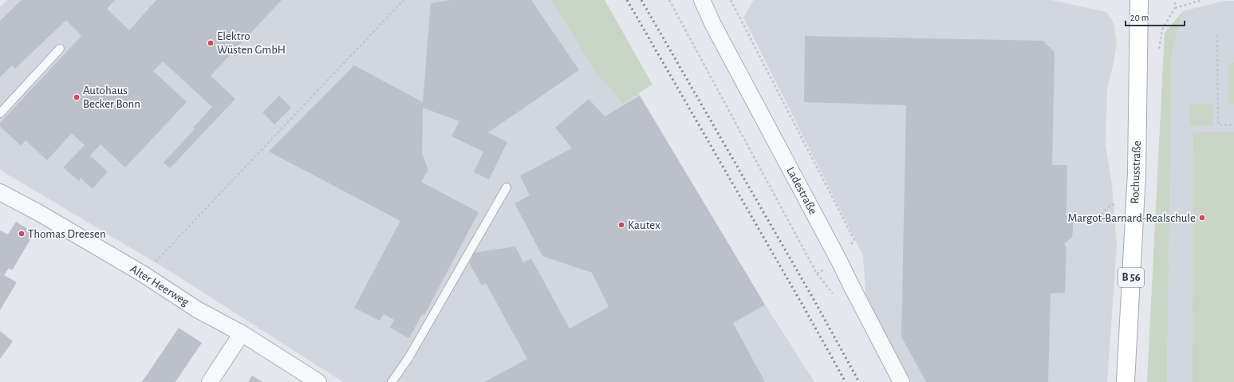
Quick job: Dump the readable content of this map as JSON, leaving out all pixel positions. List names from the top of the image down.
{
  "streets": {
    "main road": ["Rochusstraße", "B 56"],
    "street": ["Ladestraße", "Alter Heerweg"]
  },
  "places": [
    "Elektro Wüsten GmbH",
    "Autohaus Becker Bonn",
    "Margot-Barnard-Realschule",
    "Kautex",
    "Thomas Dreesen"
  ],
  "scale_bar": "20 m"
}
